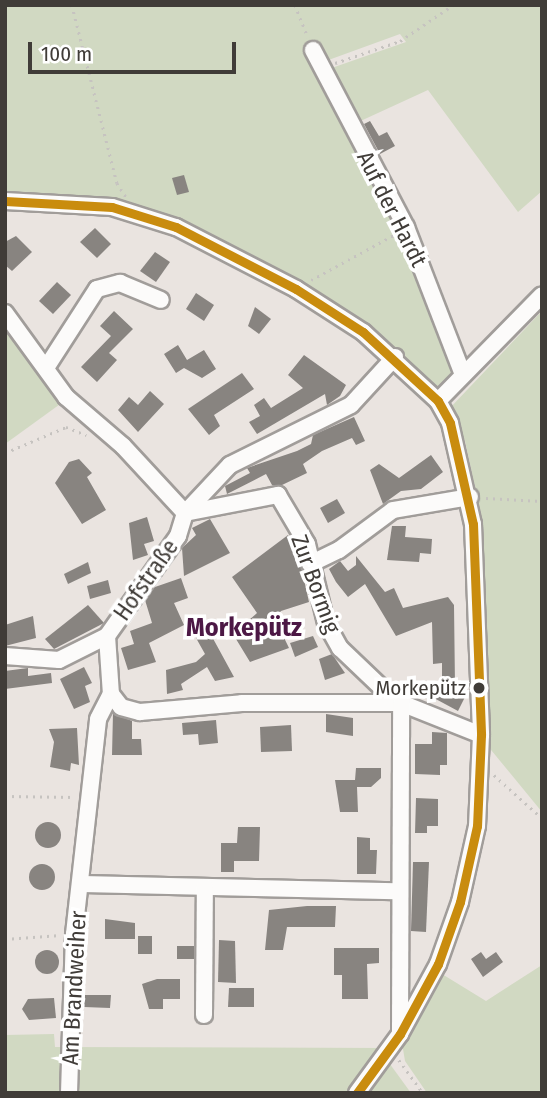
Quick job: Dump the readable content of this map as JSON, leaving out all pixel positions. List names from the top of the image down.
{
  "streets": {
    "street": [
      "Auf der Hardt",
      "Hofstraße",
      "Zur Bormig",
      "Am Brandweiher"
    ]
  },
  "crossings": [
    ["Hofstraße", "Zur Bormig"],
    ["Hofstraße", "Am Brandweiher"]
  ],
  "districts": ["Morkepütz"],
  "places": ["Morkepütz"],
  "scale_bar": "100 m"
}
